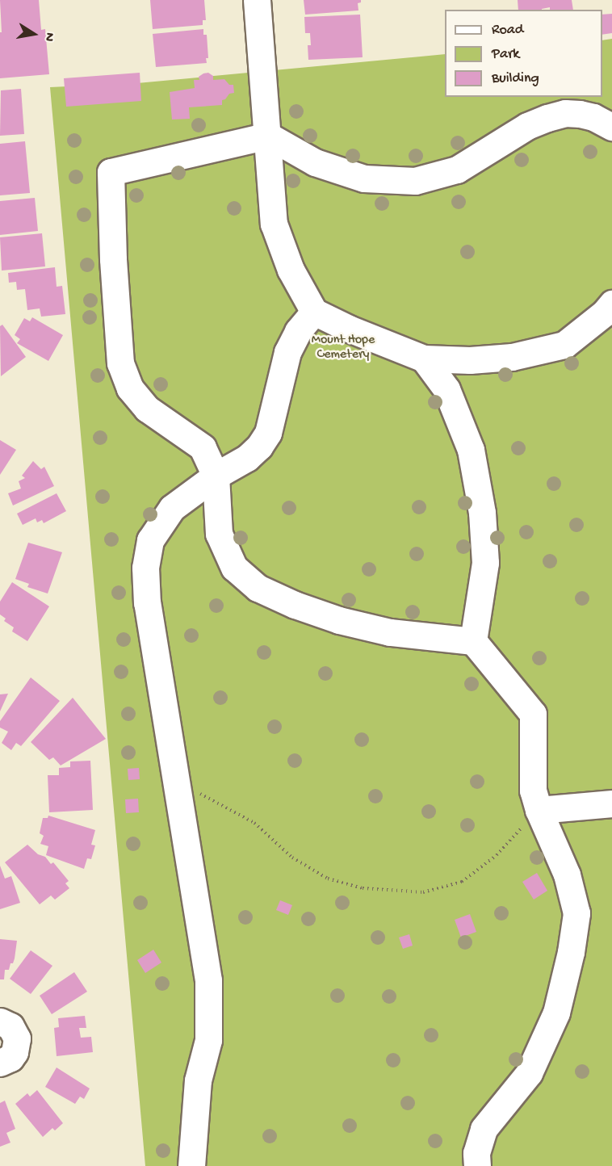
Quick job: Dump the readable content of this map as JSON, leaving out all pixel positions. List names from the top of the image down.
{
  "parks": ["Mount Hope Cemetery"],
  "legend": ["Road", "Park", "Building"],
  "north": "right"
}
